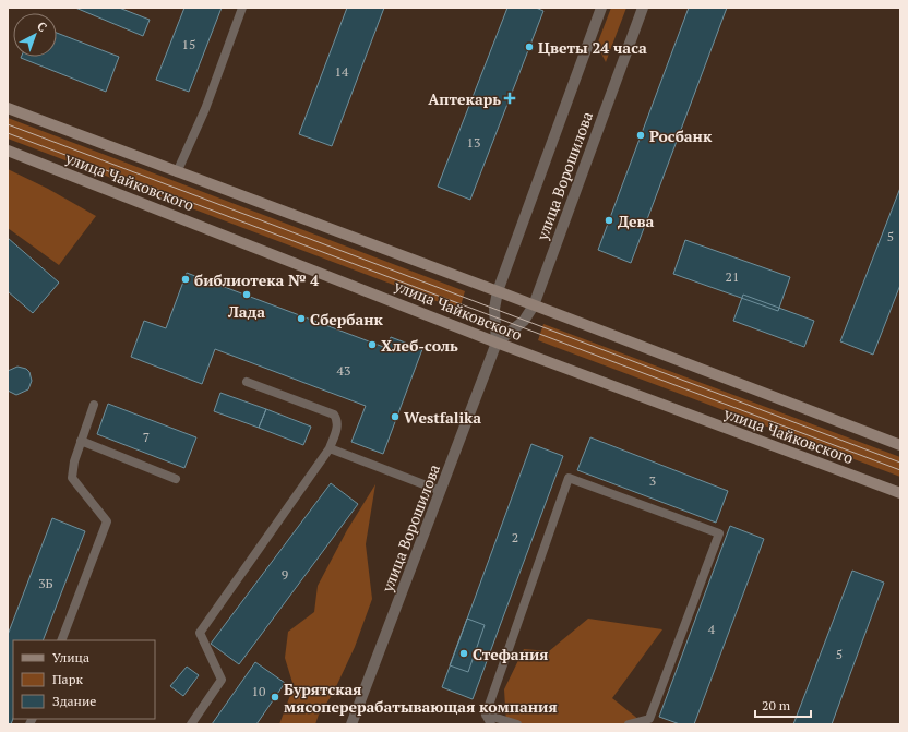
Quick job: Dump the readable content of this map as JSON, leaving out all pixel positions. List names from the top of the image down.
{
  "streets": {
    "main road": ["улица Чайковского"],
    "street": ["улица Ворошилова"]
  },
  "crossings": [
    ["улица Ворошилова", "улица Чайковского"]
  ],
  "places": {
    "other": [
      "Цветы 24 часа",
      "Росбанк",
      "Дева",
      "библиотека № 4",
      "Лада",
      "Сбербанк",
      "Хлеб-соль",
      "Westfalika",
      "Стефания",
      "Бурятская мясоперерабатывающая компания"
    ],
    "health": ["Аптекарь"]
  },
  "house_numbers": [
    "15",
    "14",
    "13",
    "5",
    "21",
    "43",
    "7",
    "3",
    "2",
    "9",
    "3Б",
    "4",
    "5",
    "10"
  ],
  "legend": ["Улица", "Парк", "Здание"],
  "scale_bar": "20 m",
  "north": "top right"
}
